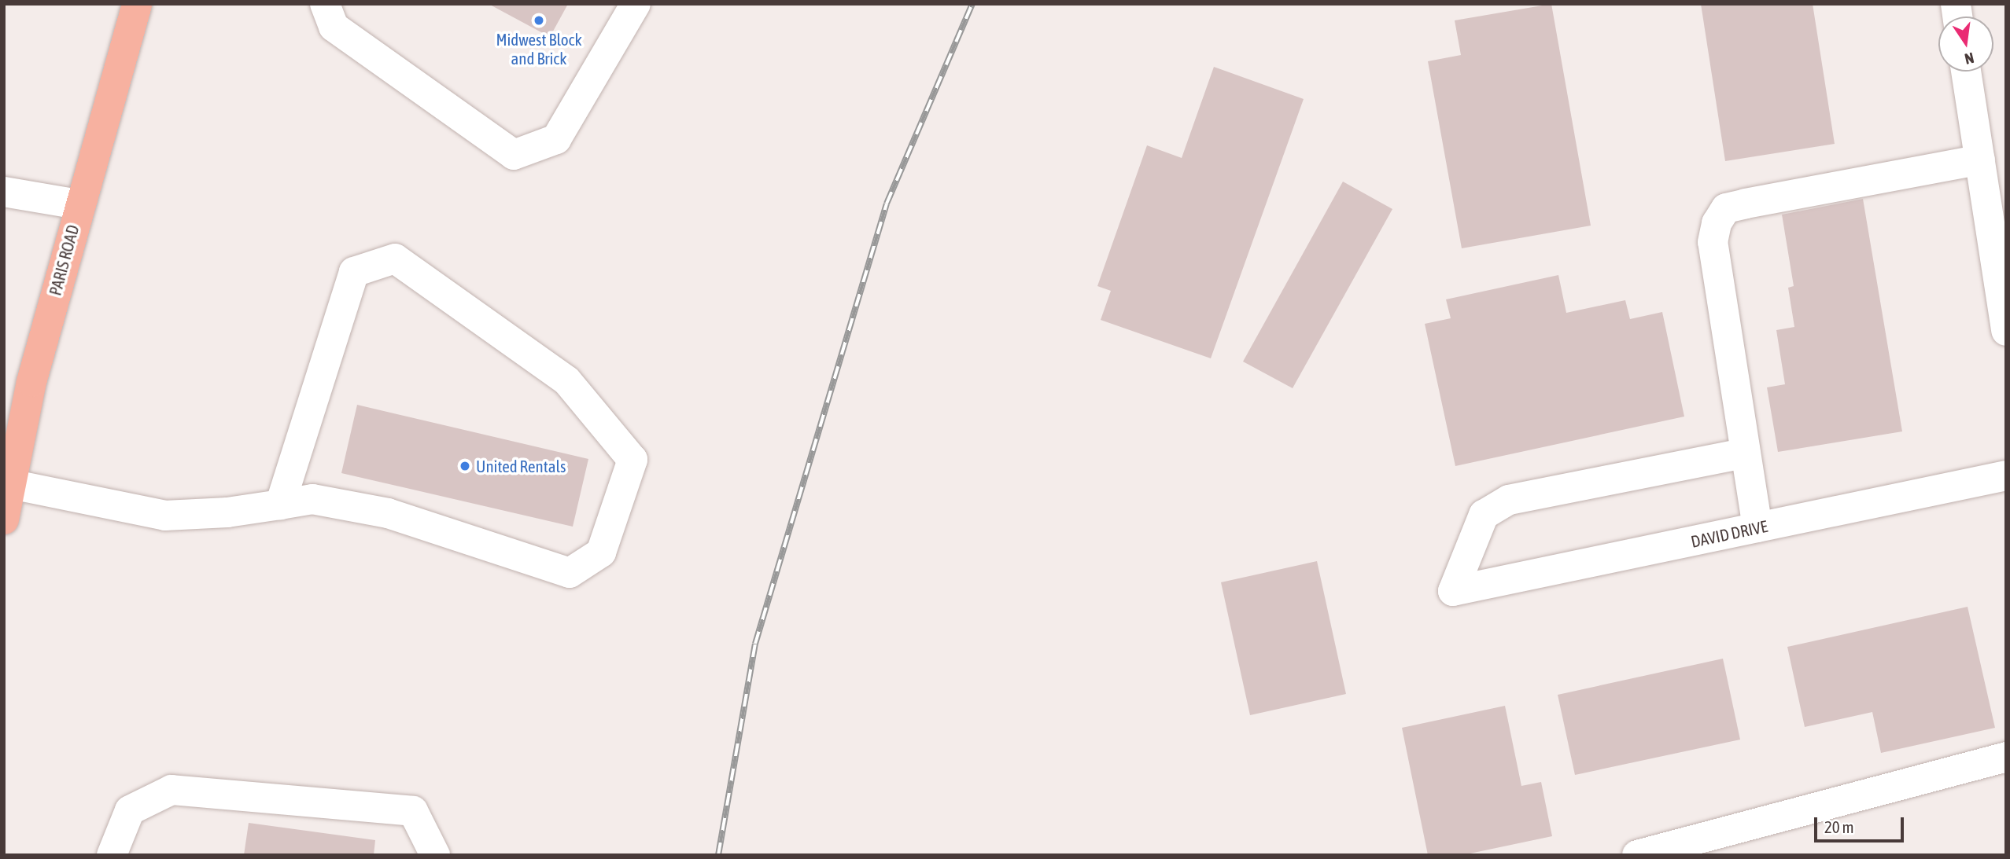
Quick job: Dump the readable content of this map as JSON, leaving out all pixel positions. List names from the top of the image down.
{
  "streets": {
    "main road": ["PARIS ROAD"],
    "street": ["DAVID DRIVE"]
  },
  "places": ["Midwest Block and Brick", "United Rentals"],
  "scale_bar": "20 m",
  "north": "bottom"
}
